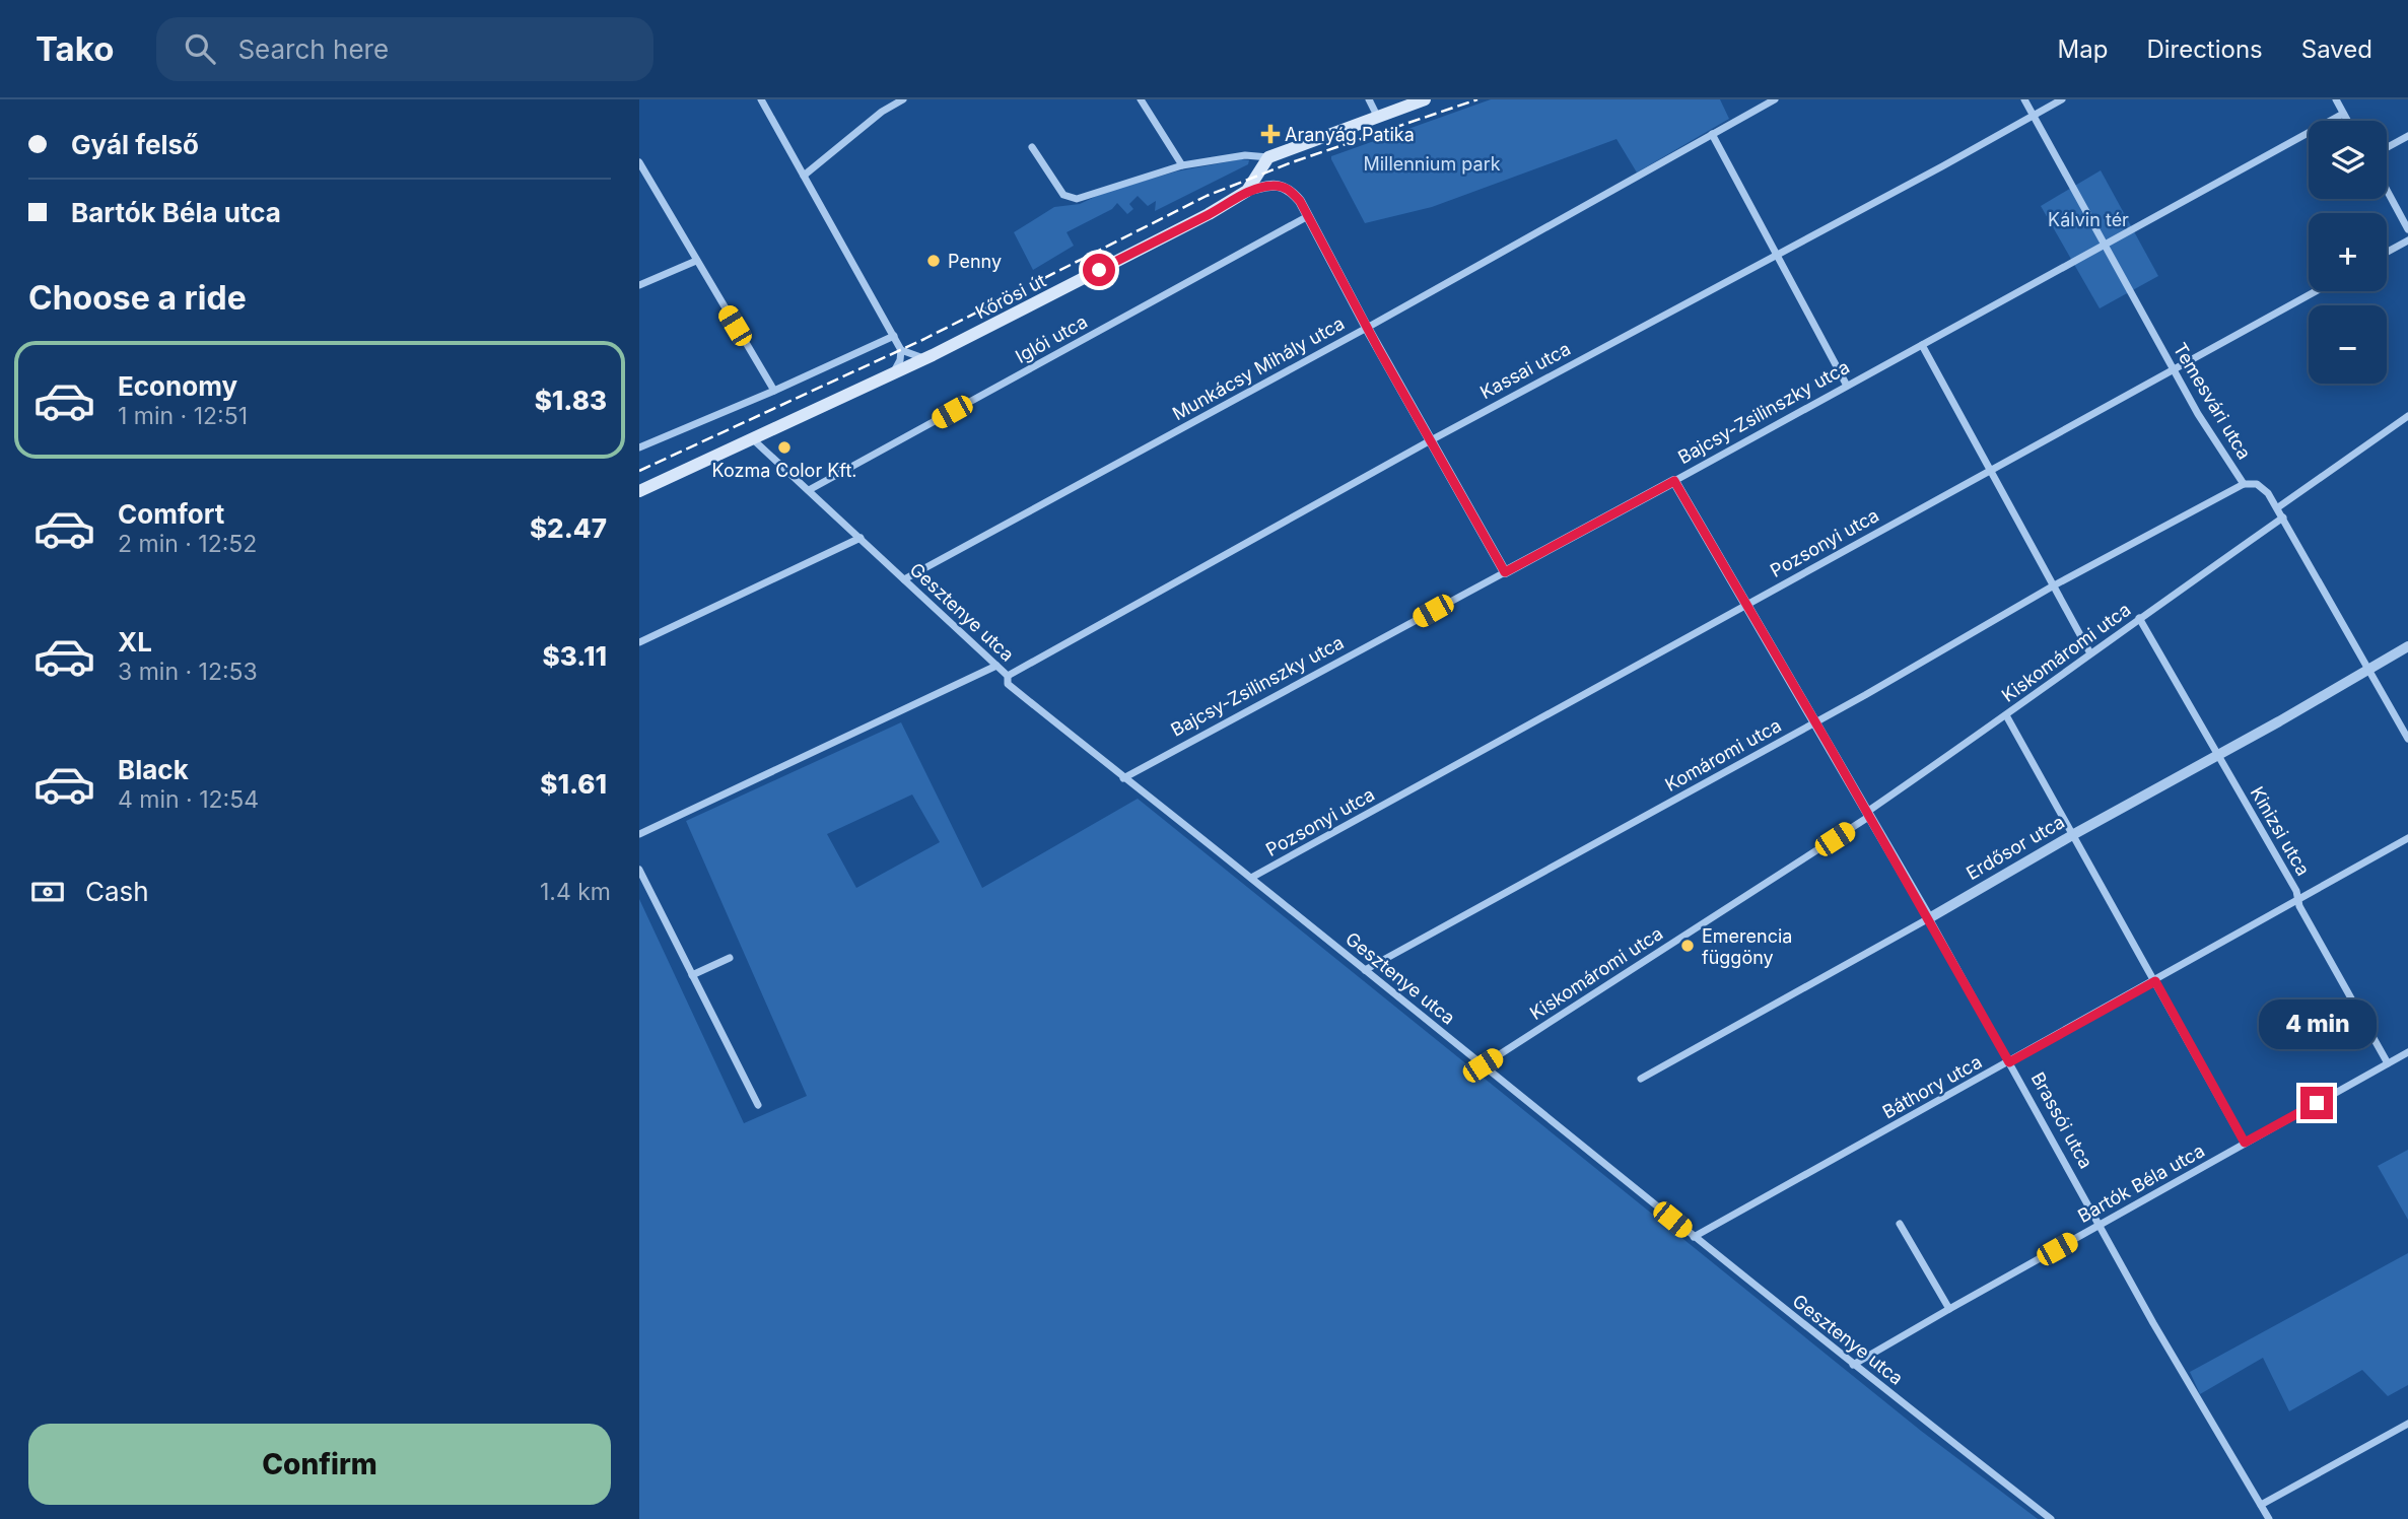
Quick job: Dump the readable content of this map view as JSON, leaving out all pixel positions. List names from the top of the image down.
{
  "streets": {
    "main road": ["Kőrösi út"],
    "street": [
      "Iglói utca",
      "Munkácsy Mihály utca",
      "Kassai utca",
      "Temesvári utca",
      "Bajcsy-Zsilinszky utca",
      "Pozsonyi utca",
      "Gesztenye utca",
      "Kiskomáromi utca",
      "Komáromi utca",
      "Kinizsi utca",
      "Erdősor utca",
      "Báthory utca",
      "Brassói utca",
      "Bartók Béla utca"
    ]
  },
  "crossings": [
    ["Kőrösi út", "Gesztenye utca"],
    ["Iglói utca", "Gesztenye utca"],
    ["Munkácsy Mihály utca", "Gesztenye utca"],
    ["Kassai utca", "Temesvári utca"],
    ["Kassai utca", "Gesztenye utca"],
    ["Temesvári utca", "Bajcsy-Zsilinszky utca"],
    ["Temesvári utca", "Pozsonyi utca"],
    ["Temesvári utca", "Kiskomáromi utca"],
    ["Temesvári utca", "Komáromi utca"],
    ["Temesvári utca", "Erdősor utca"],
    ["Bajcsy-Zsilinszky utca", "Gesztenye utca"],
    ["Bajcsy-Zsilinszky utca", "Brassói utca"],
    ["Pozsonyi utca", "Gesztenye utca"],
    ["Pozsonyi utca", "Brassói utca"],
    ["Gesztenye utca", "Kiskomáromi utca"],
    ["Gesztenye utca", "Komáromi utca"],
    ["Gesztenye utca", "Báthory utca"],
    ["Gesztenye utca", "Bartók Béla utca"],
    ["Kiskomáromi utca", "Kinizsi utca"],
    ["Kiskomáromi utca", "Brassói utca"],
    ["Komáromi utca", "Brassói utca"],
    ["Kinizsi utca", "Erdősor utca"],
    ["Kinizsi utca", "Báthory utca"],
    ["Kinizsi utca", "Bartók Béla utca"],
    ["Erdősor utca", "Brassói utca"],
    ["Báthory utca", "Brassói utca"],
    ["Brassói utca", "Bartók Béla utca"]
  ],
  "parks": ["Millennium park", "Kálvin tér"],
  "places": {
    "health": ["Aranyág Patika"],
    "other": ["Penny", "Kozma Color Kft.", "Emerencia függöny"]
  },
  "page": {
    "header": "Tako",
    "search": "Search here",
    "nav": ["Map", "Directions", "Saved"],
    "banner": ["Gyál felső", "Bartók Béla utca"],
    "map_buttons": ["+", "−"],
    "heading": "Choose a ride",
    "list": [
      {
        "name": "Economy",
        "note": "1 min · 12:51",
        "value": "$1.83"
      },
      {
        "name": "Comfort",
        "note": "2 min · 12:52",
        "value": "$2.47"
      },
      {
        "name": "XL",
        "note": "3 min · 12:53",
        "value": "$3.11"
      },
      {
        "name": "Black",
        "note": "4 min · 12:54",
        "value": "$1.61"
      }
    ],
    "pay": ["Cash", "1.4 km"],
    "bubble": "4 min",
    "buttons": "Confirm"
  }
}
